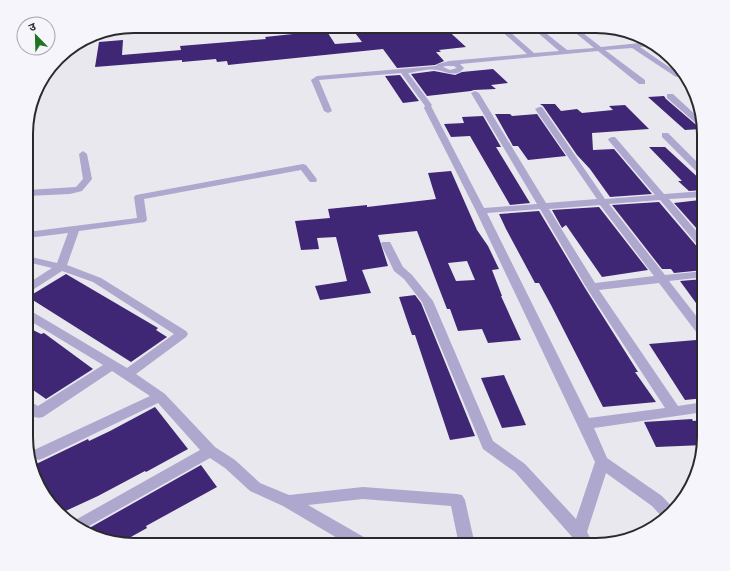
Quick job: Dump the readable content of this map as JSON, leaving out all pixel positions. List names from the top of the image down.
{
  "north": "top left"
}
